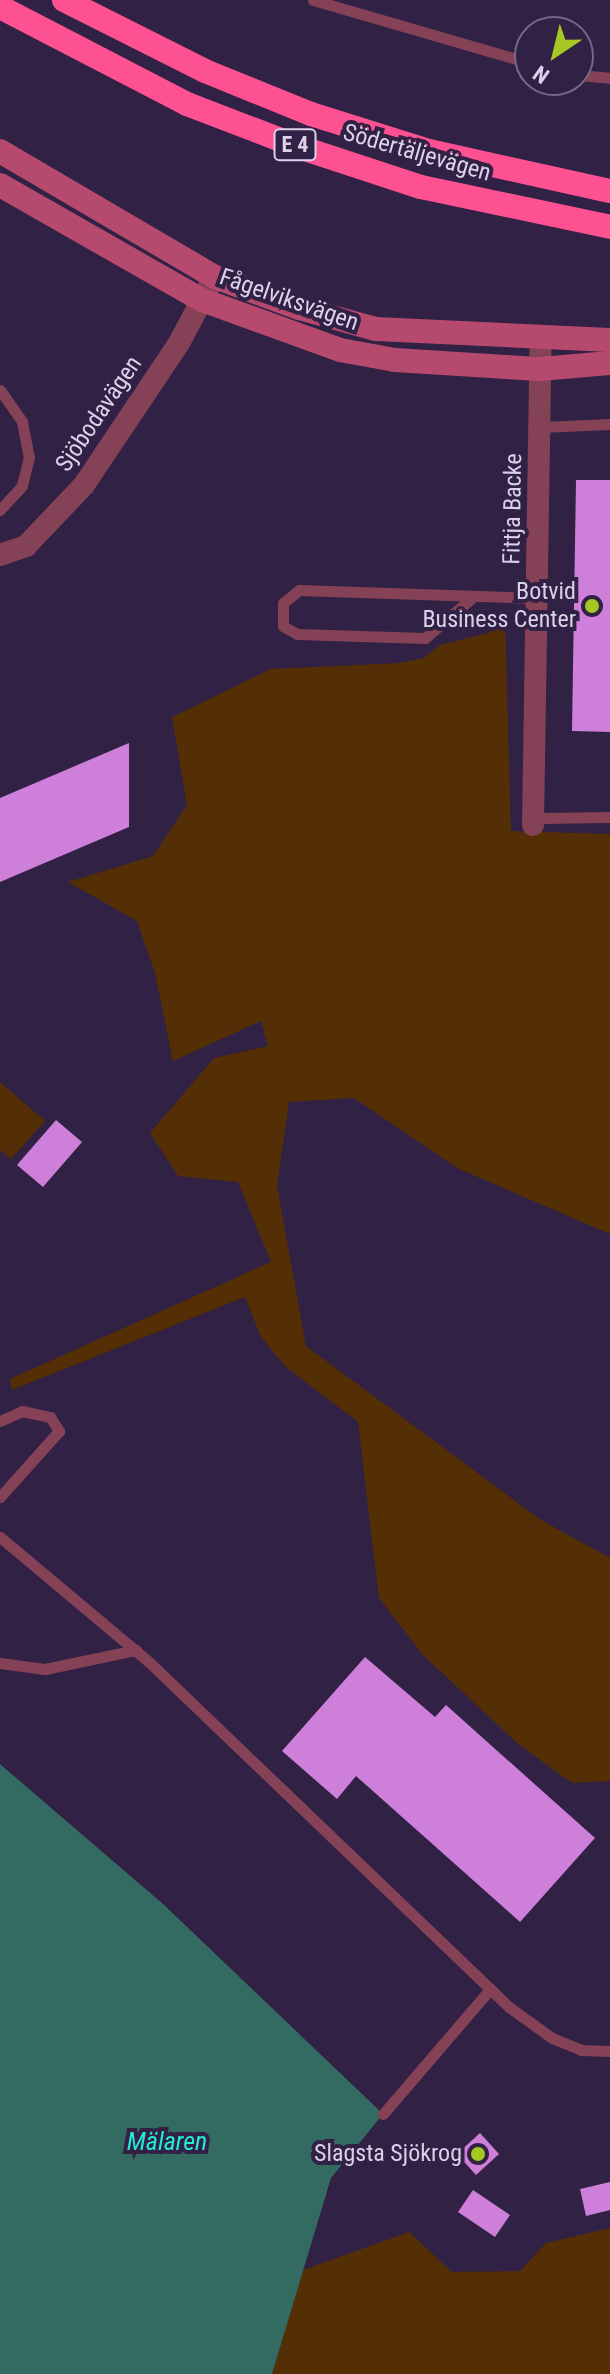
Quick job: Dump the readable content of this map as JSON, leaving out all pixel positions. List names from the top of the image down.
{
  "streets": {
    "highway": ["E 4", "Södertäljevägen"],
    "main road": ["Fågelviksvägen"],
    "street": ["Sjöbodavägen", "Fittja Backe"]
  },
  "crossings": [
    ["Fågelviksvägen", "Sjöbodavägen"],
    ["Fågelviksvägen", "Fittja Backe"]
  ],
  "water": ["Mälaren"],
  "places": ["Botvid Business Center", "Slagsta Sjökrog"],
  "north": "bottom left"
}
